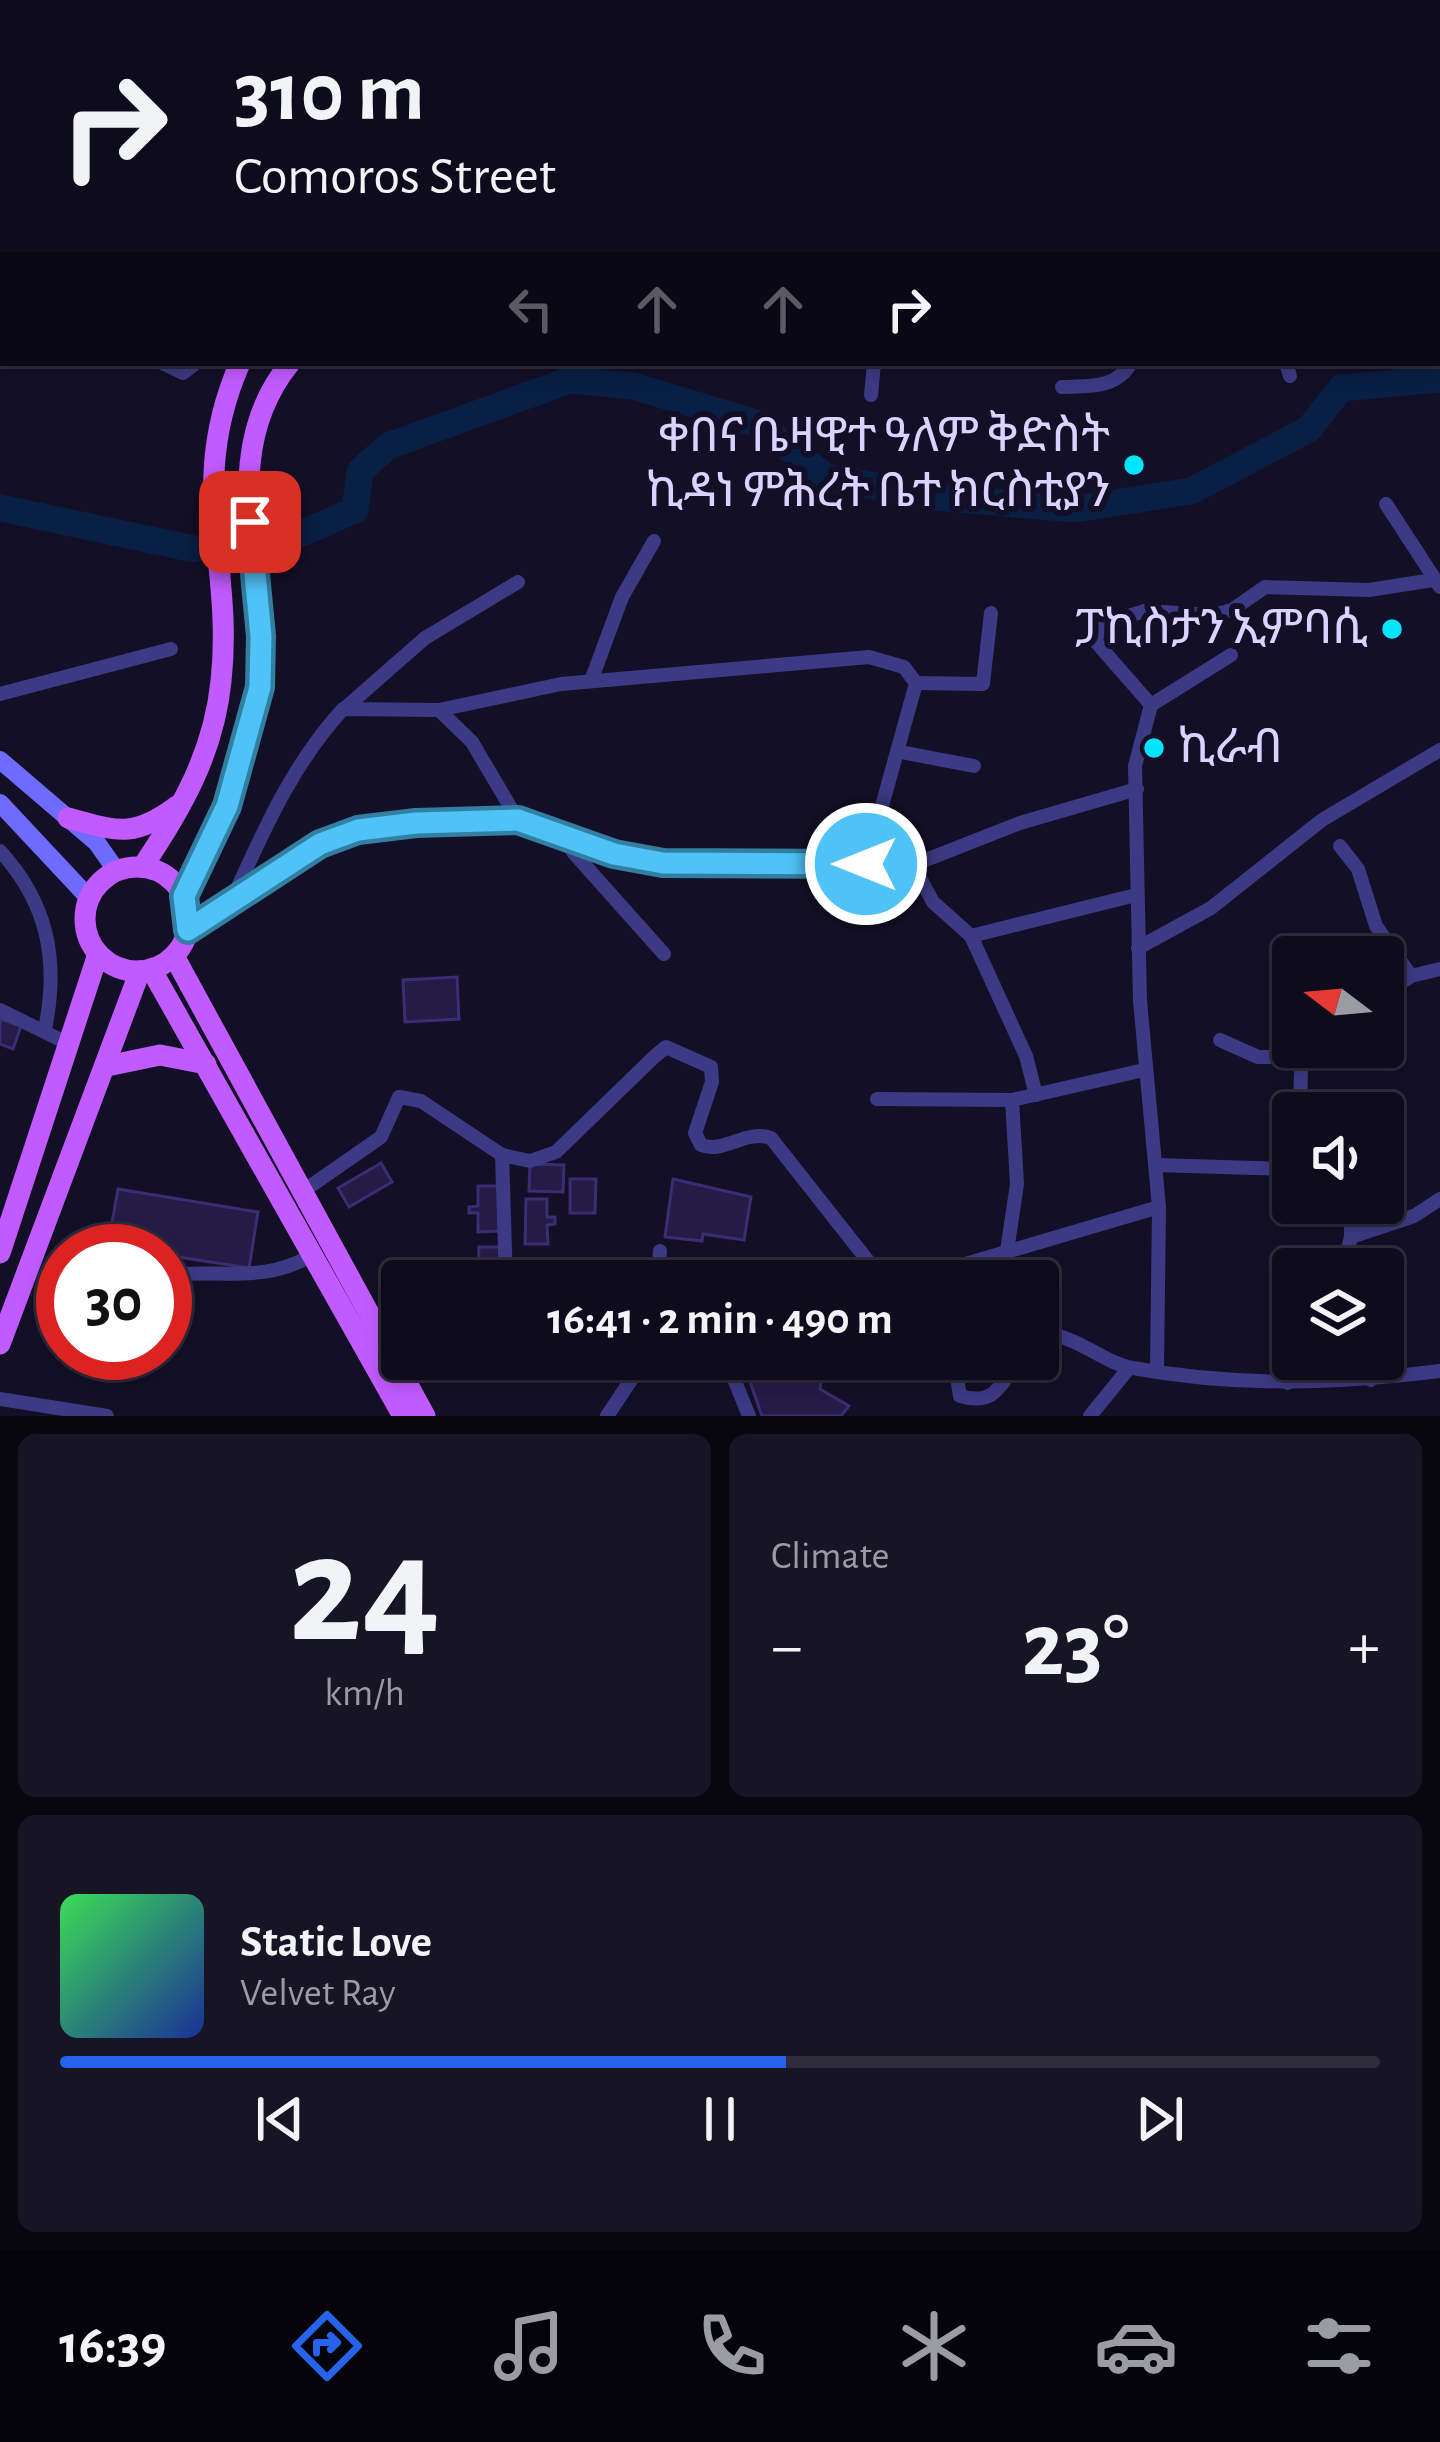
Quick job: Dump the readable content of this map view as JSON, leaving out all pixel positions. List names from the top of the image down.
{
  "places": ["ቀበና ቤዛዊተ ዓለም ቅድስት ኪዳነ ምሕረት ቤተ ክርስቲያን", "ፓኪስታን ኢምባሲ", "ኪራብ"],
  "north": "left",
  "page": {
    "turn": ["310 m", "Comoros Street"],
    "limit": "30",
    "trip": "16:41 · 2 min · 490 m",
    "tile": [
      ["24", "km/h"],
      "Climate"
    ],
    "heat": ["−", "23°", "+"],
    "song": ["Static Love", "Velvet Ray"],
    "tabs": "16:39"
  }
}
